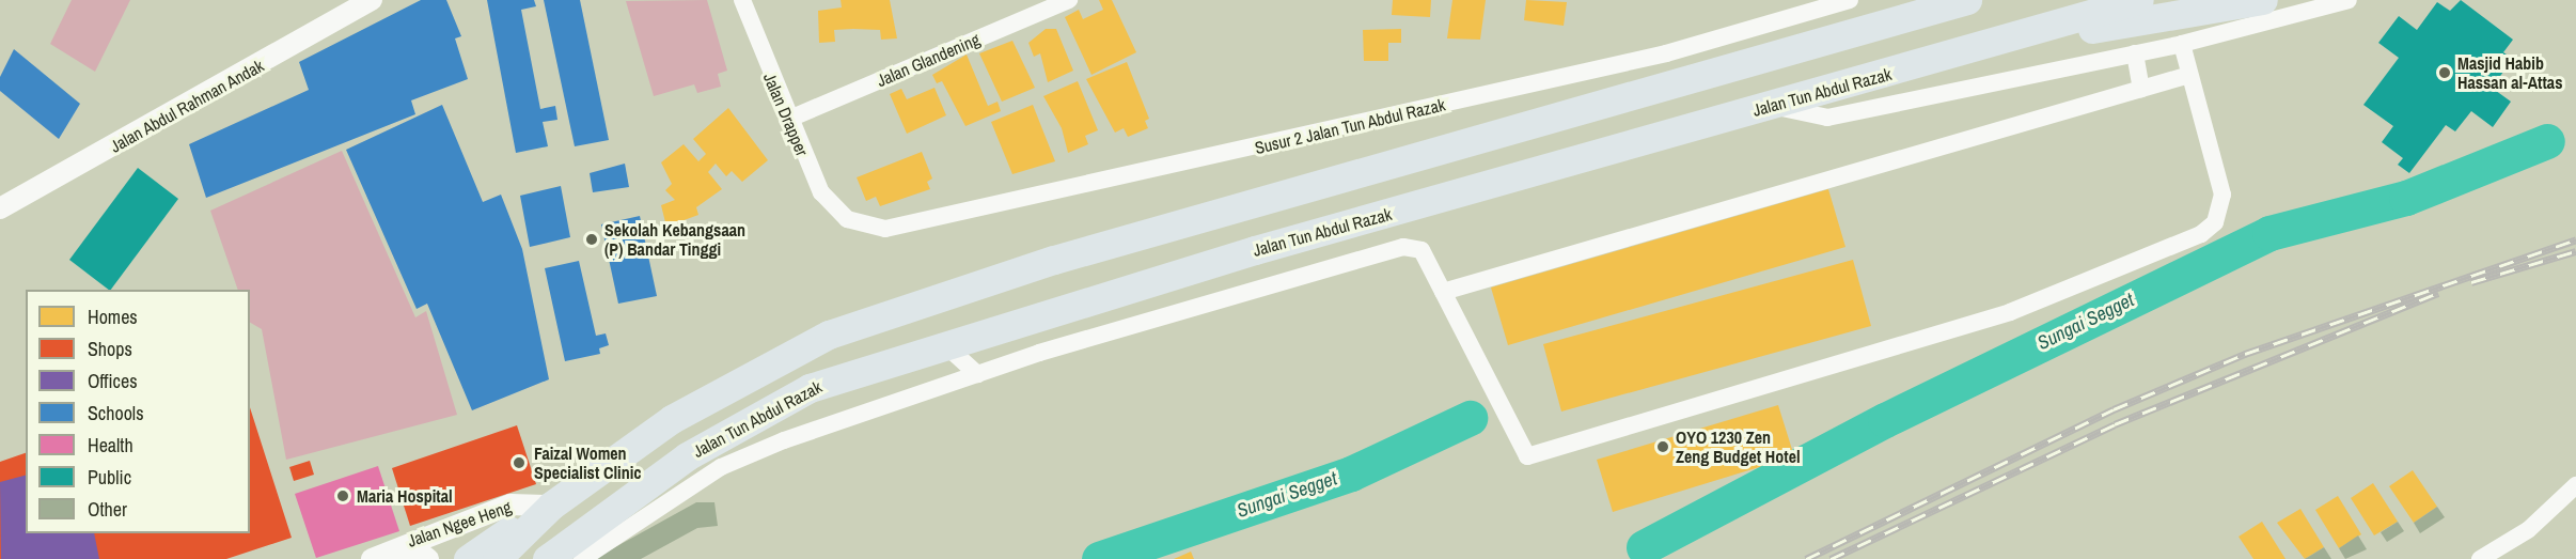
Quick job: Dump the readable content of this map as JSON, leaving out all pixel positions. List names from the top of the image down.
{
  "streets": {
    "highway": ["Jalan Tun Abdul Razak"],
    "street": [
      "Jalan Glandening",
      "Jalan Abdul Rahman Andak",
      "Jalan Drapper",
      "Susur 2 Jalan Tun Abdul Razak",
      "Jalan Ngee Heng"
    ]
  },
  "crossings": [
    ["Jalan Glandening", "Jalan Drapper"],
    ["Jalan Drapper", "Susur 2 Jalan Tun Abdul Razak"]
  ],
  "water": ["Sungai Segget"],
  "places": [
    "Masjid Habib Hassan al-Attas",
    "Sekolah Kebangsaan (P) Bandar Tinggi",
    "OYO 1230 Zen Zeng Budget Hotel",
    "Faizal Women Specialist Clinic",
    "Maria Hospital"
  ],
  "legend": [
    "Homes",
    "Shops",
    "Offices",
    "Schools",
    "Health",
    "Public",
    "Other"
  ]
}
